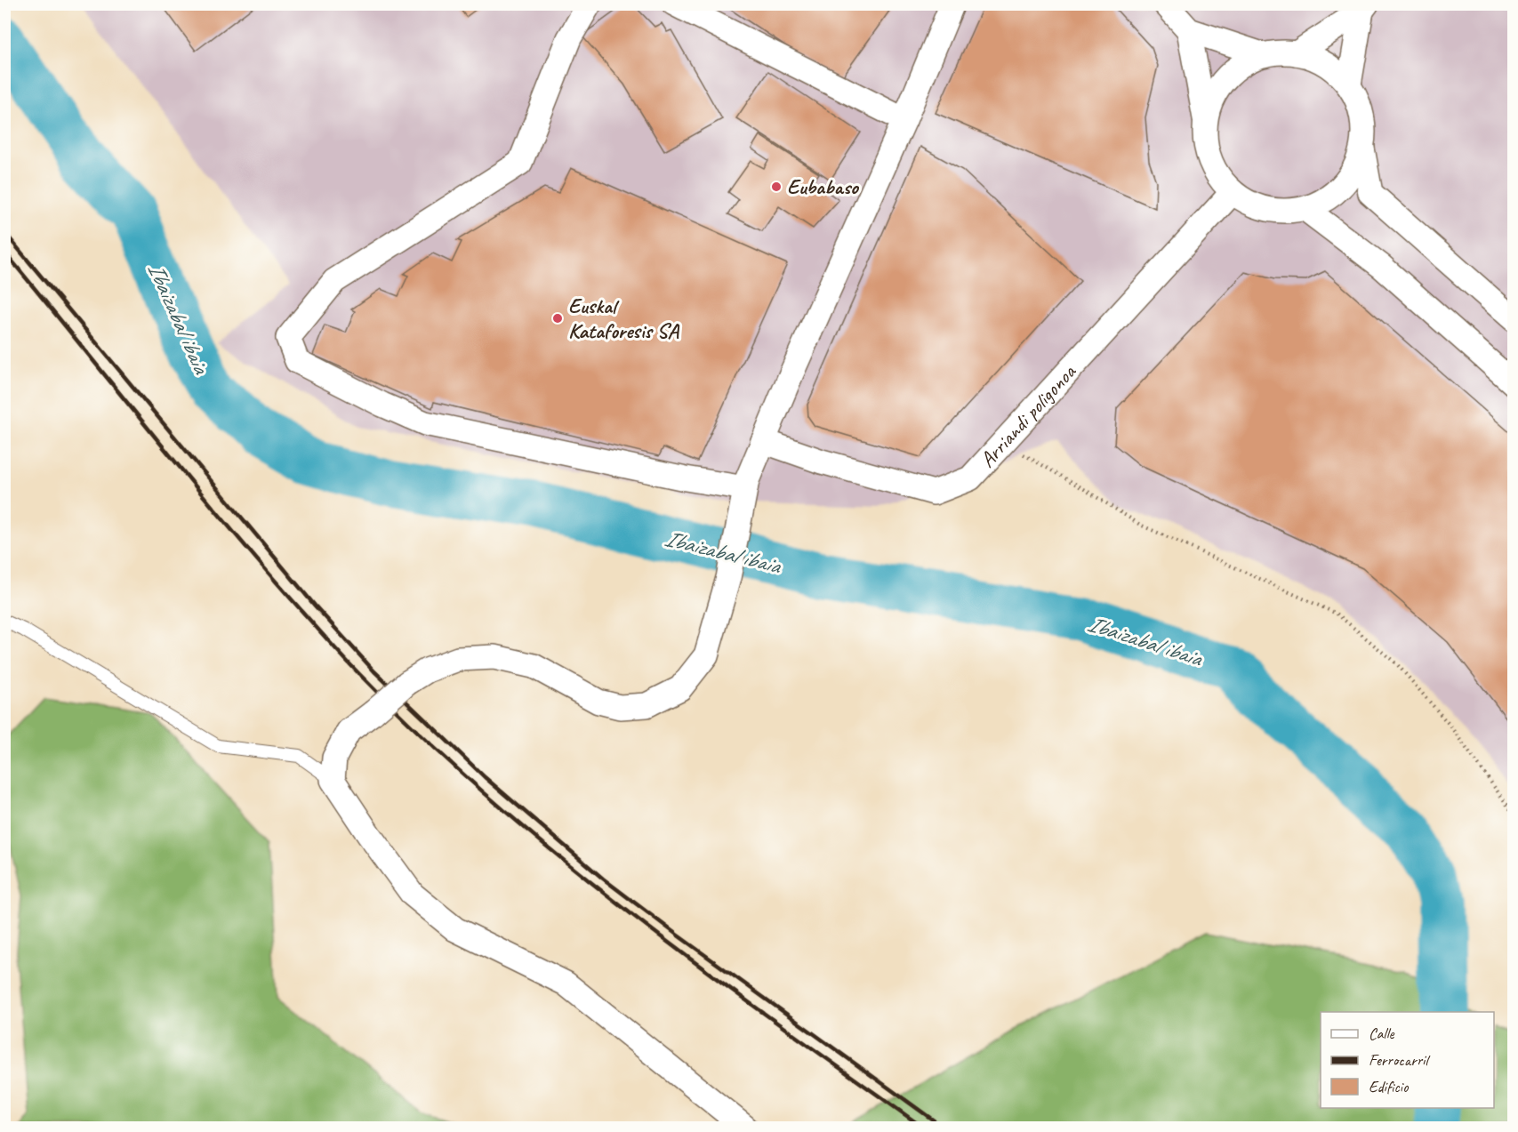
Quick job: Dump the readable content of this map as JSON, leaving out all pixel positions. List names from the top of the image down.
{
  "streets": {
    "street": ["Arriandi poligonoa"]
  },
  "water": ["Ibaizabal ibaia"],
  "places": ["Eubabaso", "Euskal Kataforesis SA"],
  "legend": ["Calle", "Ferrocarril", "Edificio"]
}
